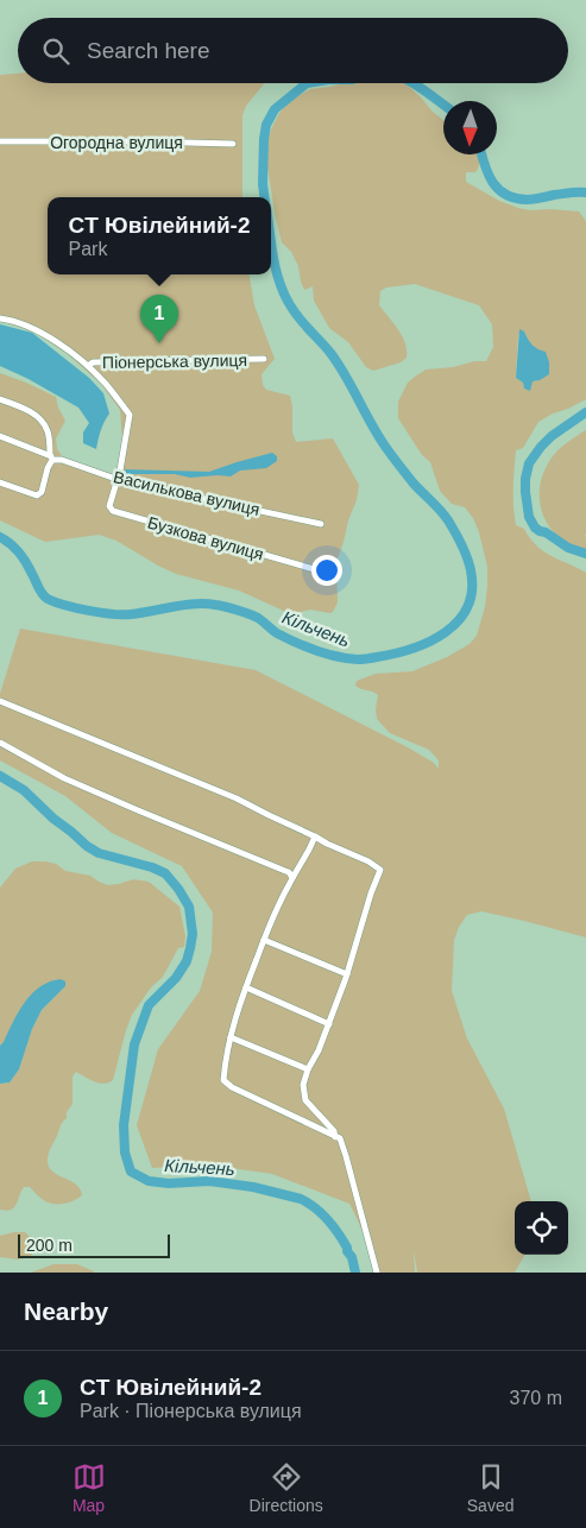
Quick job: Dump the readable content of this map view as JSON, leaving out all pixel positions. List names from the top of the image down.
{
  "streets": {
    "street": [
      "Огородна вулиця",
      "Піонерська вулиця",
      "Василькова вулиця",
      "Бузкова вулиця"
    ]
  },
  "crossings": [
    ["Василькова вулиця", "Бузкова вулиця"]
  ],
  "water": ["Кільчень"],
  "scale_bar": "200 m",
  "north": "bottom",
  "page": {
    "search": "Search here",
    "popup": ["СT Ювілейний-2", "Park"],
    "pins": "1",
    "scale": "200 m",
    "heading": "Nearby",
    "list": [
      {
        "mark": "1",
        "name": "СT Ювілейний-2",
        "note": "Park · Піонерська вулиця",
        "value": "370 m"
      }
    ],
    "nav": ["Map", "Directions", "Saved"]
  }
}
